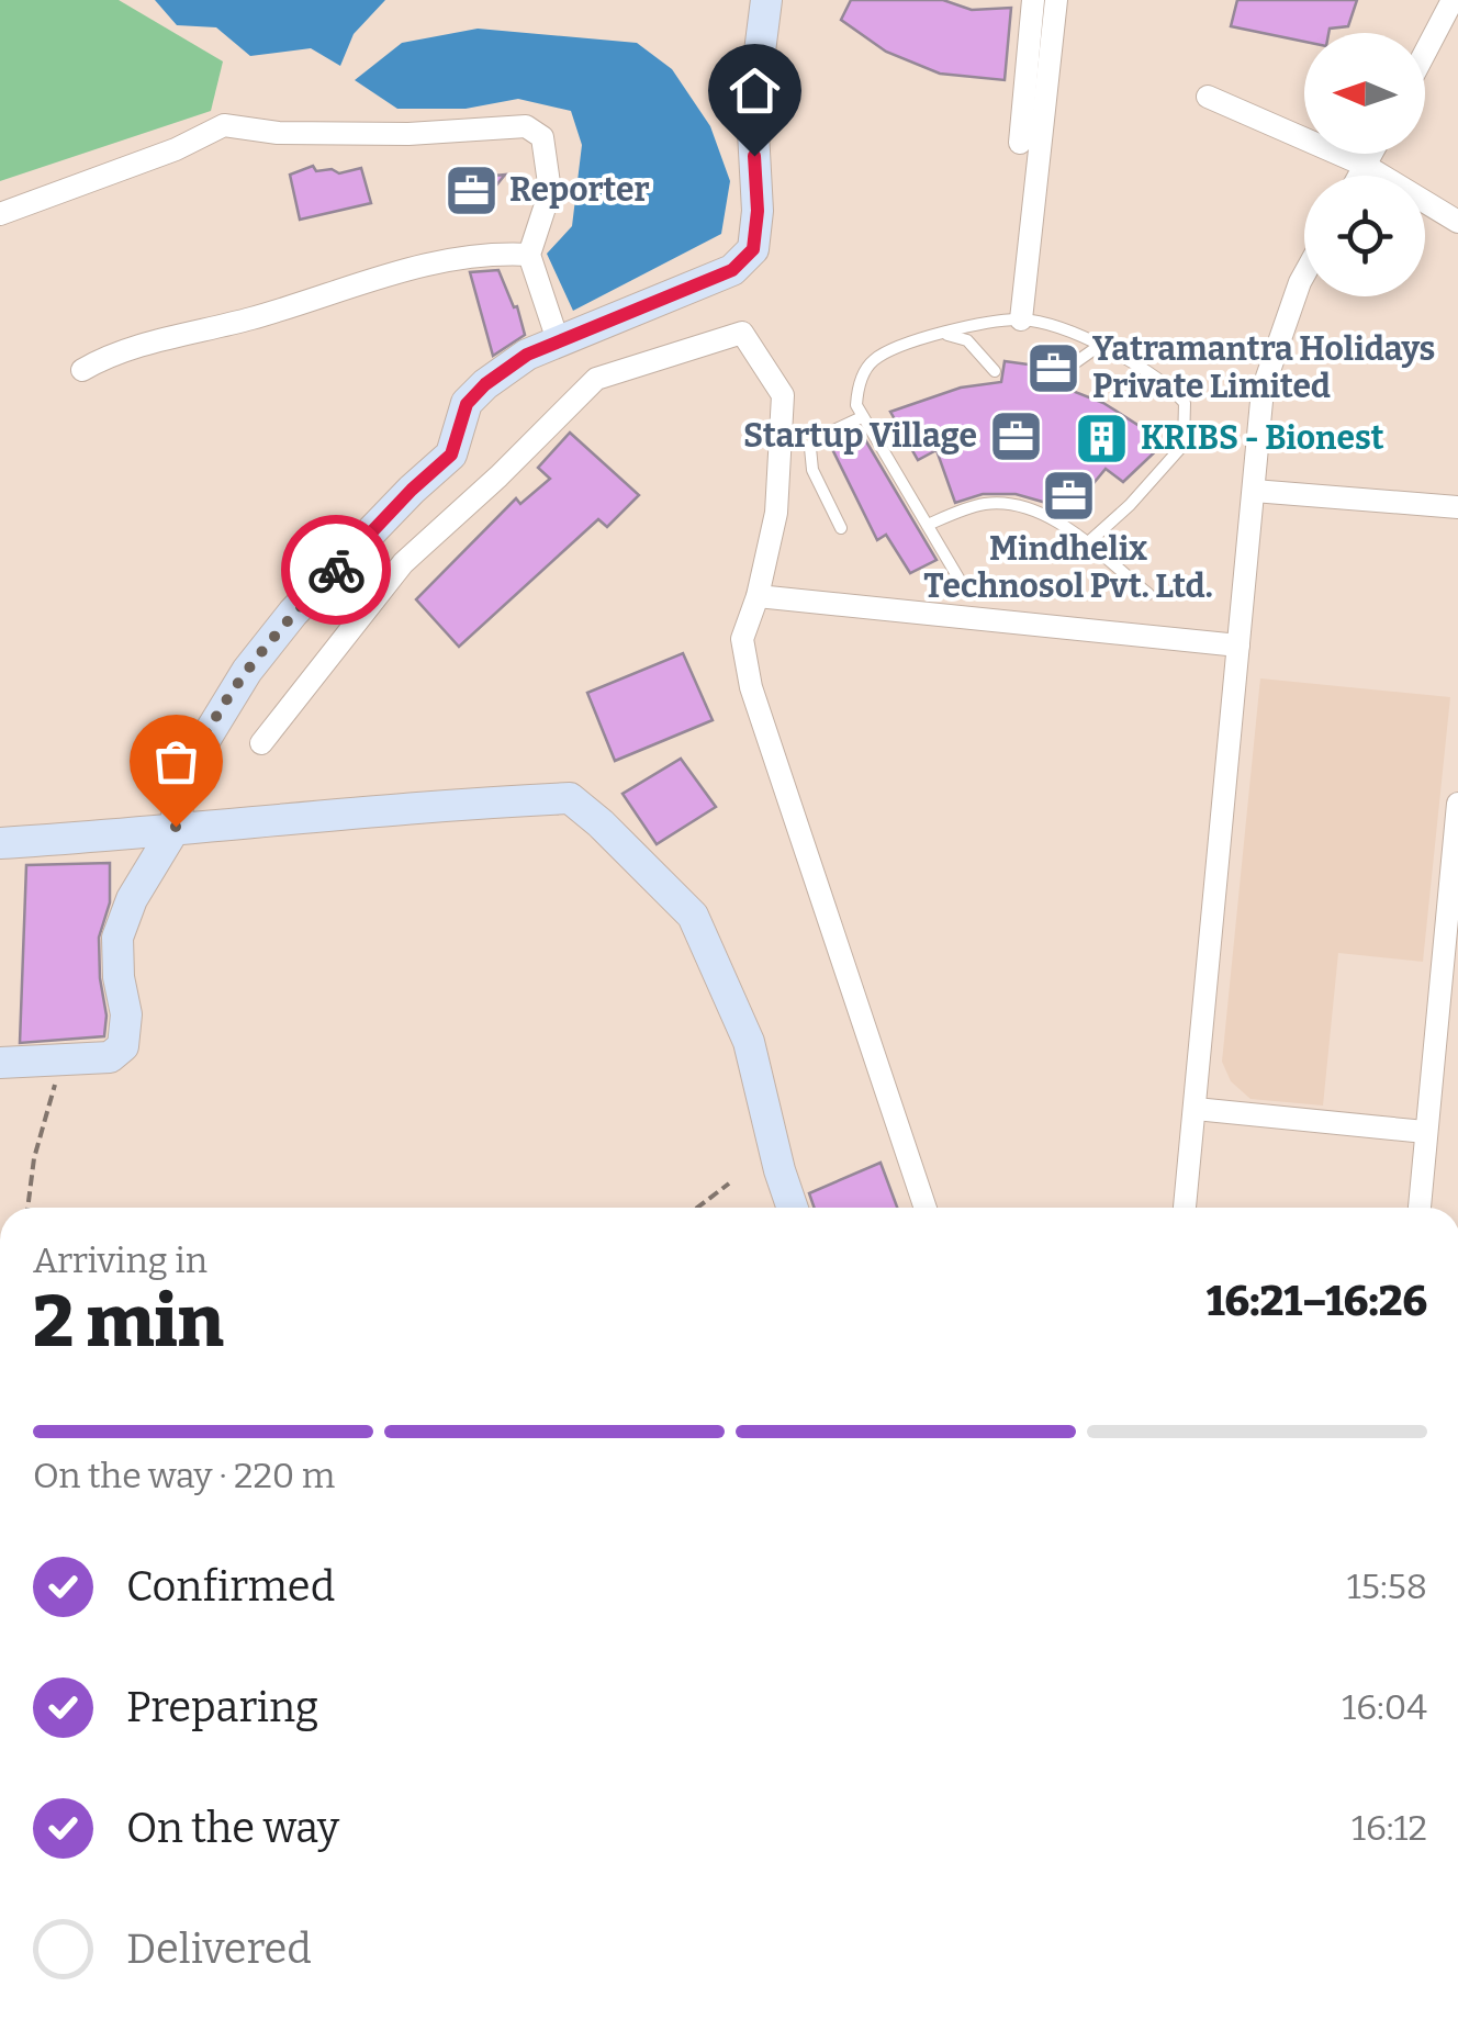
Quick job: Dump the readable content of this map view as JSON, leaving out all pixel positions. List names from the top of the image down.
{
  "places": {
    "office": [
      "Reporter",
      "Yatramantra Holidays Private Limited",
      "Startup Village",
      "Mindhelix Technosol Pvt. Ltd."
    ],
    "building": ["KRIBS - Bionest"]
  },
  "north": "left",
  "page": {
    "heading": ["2 min", "Arriving in", "16:21–16:26"],
    "bar": "On the way · 220 m",
    "list": [
      ["Confirmed", "15:58"],
      ["Preparing", "16:04"],
      ["On the way", "16:12"],
      "Delivered"
    ]
  }
}
